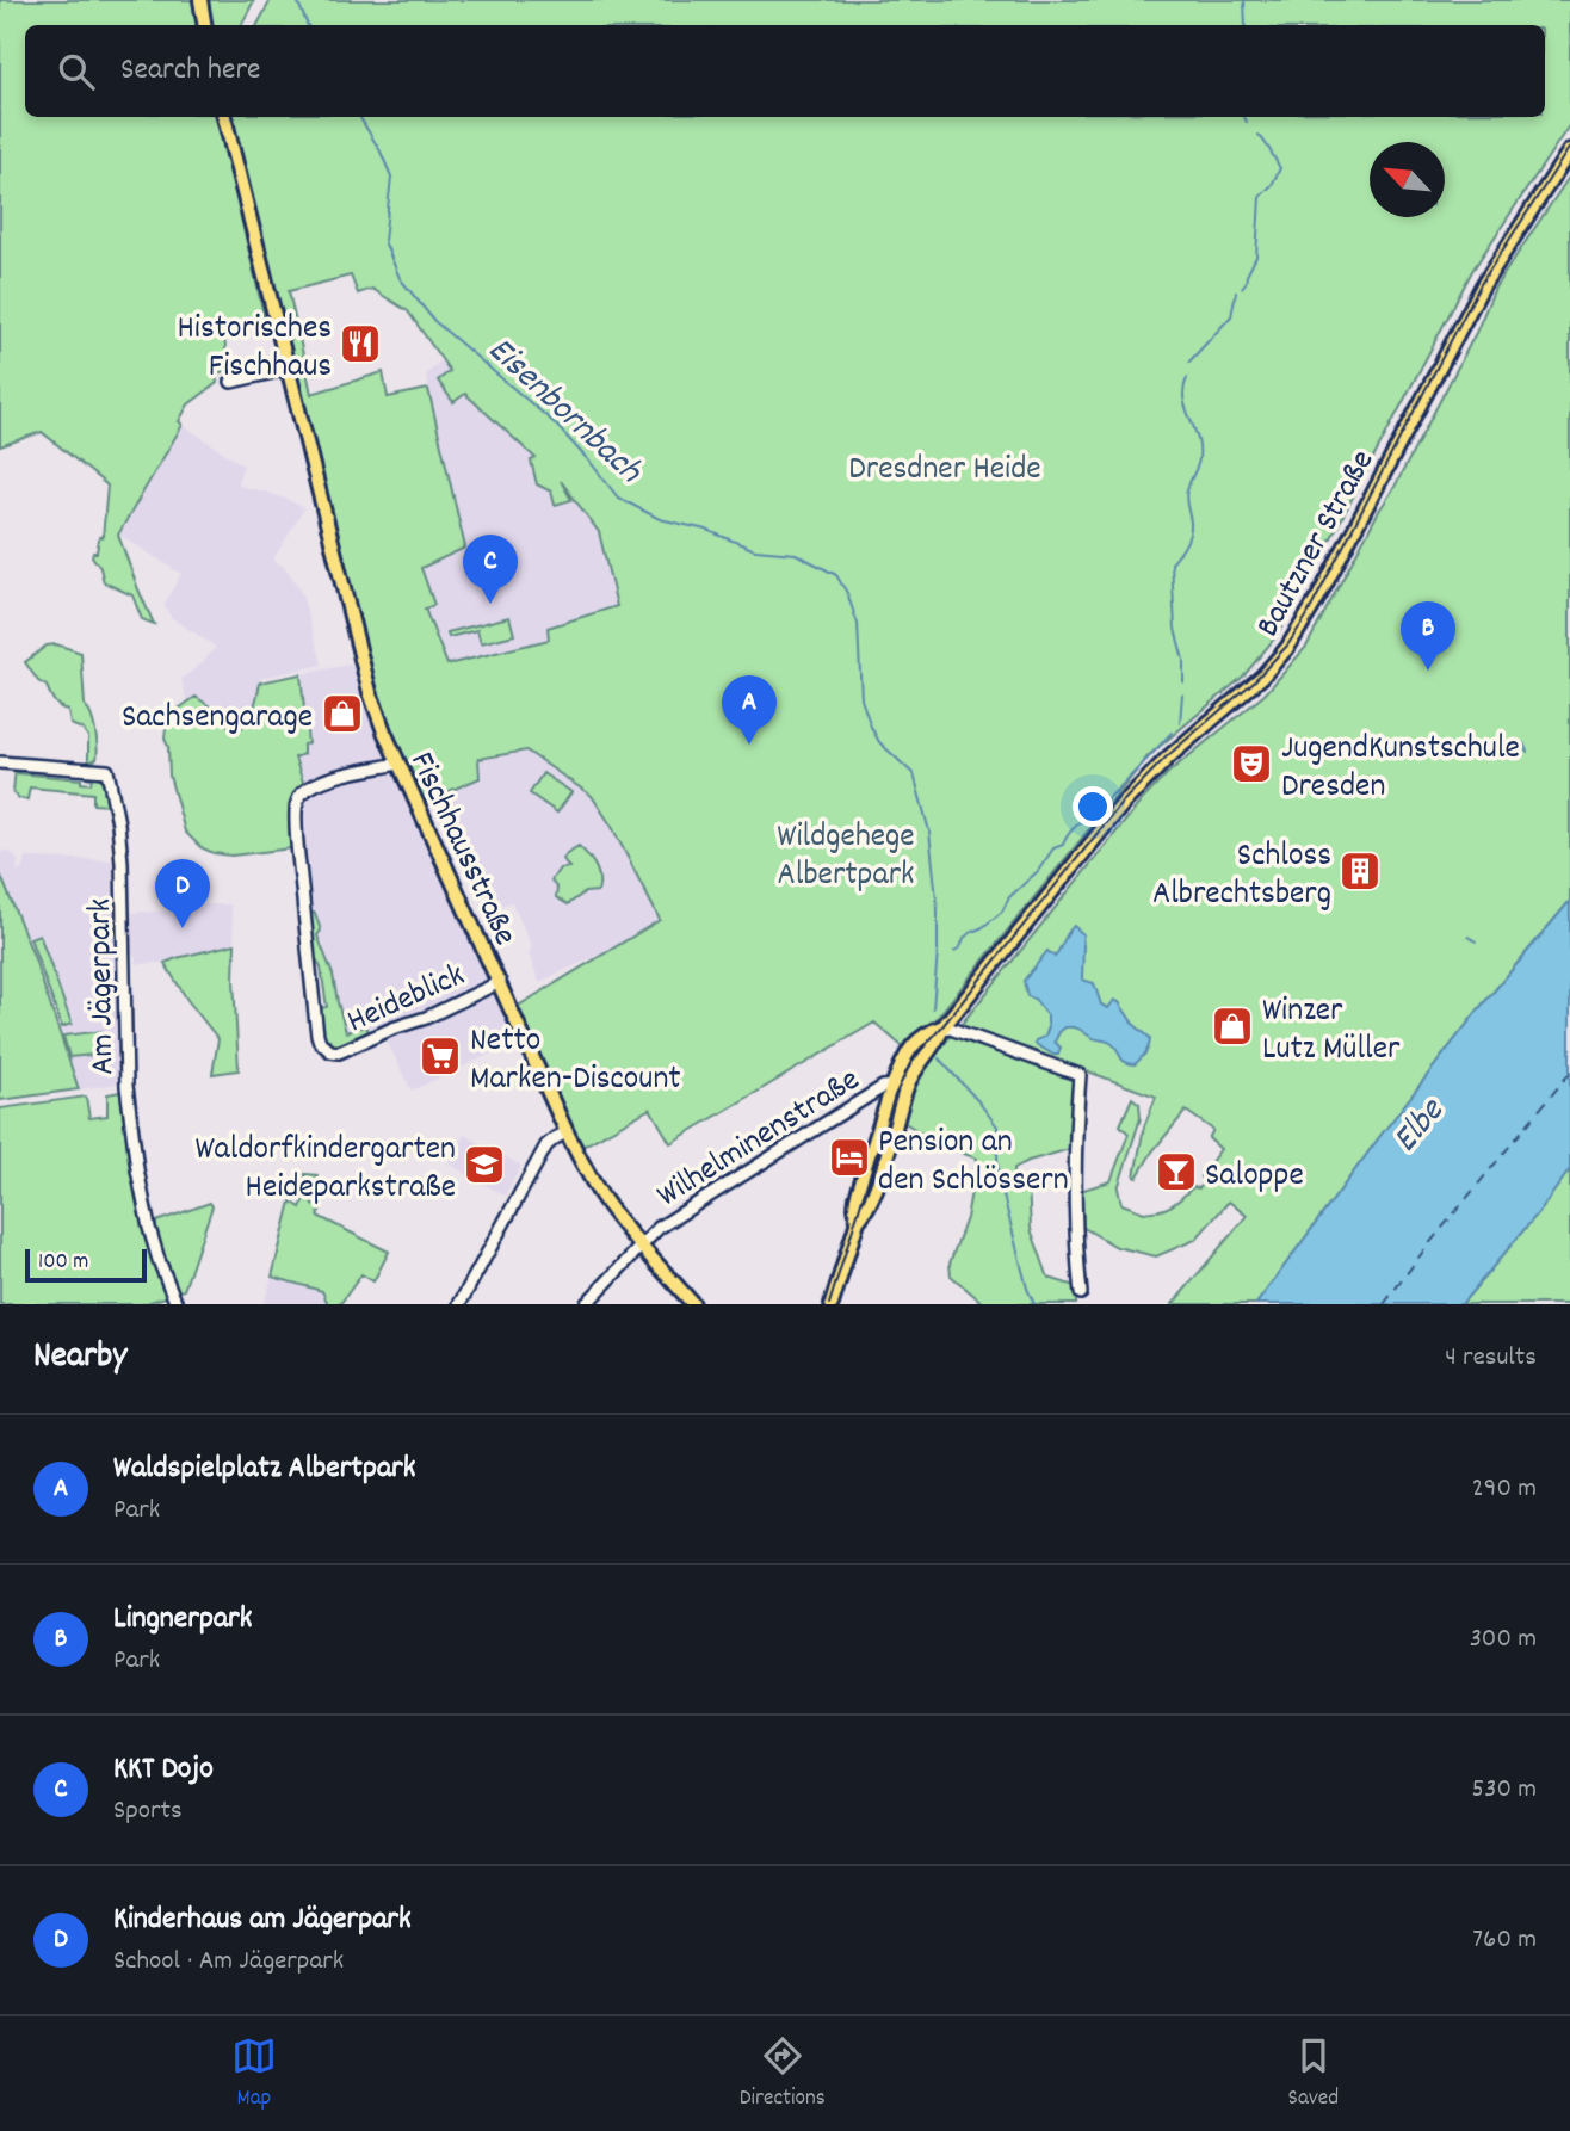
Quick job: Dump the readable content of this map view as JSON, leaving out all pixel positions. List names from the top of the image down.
{
  "streets": {
    "main road": ["Bautzner Straße", "Fischhausstraße"],
    "street": ["Am Jägerpark", "Heideblick", "Wilhelminenstraße"]
  },
  "crossings": [
    ["Bautzner Straße", "Wilhelminenstraße"],
    ["Fischhausstraße", "Heideblick"],
    ["Fischhausstraße", "Wilhelminenstraße"]
  ],
  "water": ["Eisenbornbach", "Elbe"],
  "parks": ["Dresdner Heide", "Wildgehege Albertpark"],
  "places": {
    "restaurant": ["Historisches Fischhaus"],
    "shop": ["Sachsengarage", "Winzer Lutz Müller"],
    "theatre": ["JugendKunstschule Dresden"],
    "building": ["Schloss Albrechtsberg"],
    "supermarket": ["Netto Marken-Discount"],
    "hotel": ["Pension an den Schlössern"],
    "school or university": ["Waldorfkindergarten Heideparkstraße"],
    "bar": ["Saloppe"]
  },
  "scale_bar": "100 m",
  "north": "top left",
  "page": {
    "search": "Search here",
    "pins": [
      "C",
      "B",
      "A",
      "D"
    ],
    "scale": "100 m",
    "heading": ["Nearby", "4 results"],
    "list": [
      {
        "mark": "A",
        "name": "Waldspielplatz Albertpark",
        "note": "Park",
        "value": "290 m"
      },
      {
        "mark": "B",
        "name": "Lingnerpark",
        "note": "Park",
        "value": "300 m"
      },
      {
        "mark": "C",
        "name": "KKT Dojo",
        "note": "Sports",
        "value": "530 m"
      },
      {
        "mark": "D",
        "name": "Kinderhaus am Jägerpark",
        "note": "School · Am Jägerpark",
        "value": "760 m"
      }
    ],
    "nav": ["Map", "Directions", "Saved"]
  }
}
